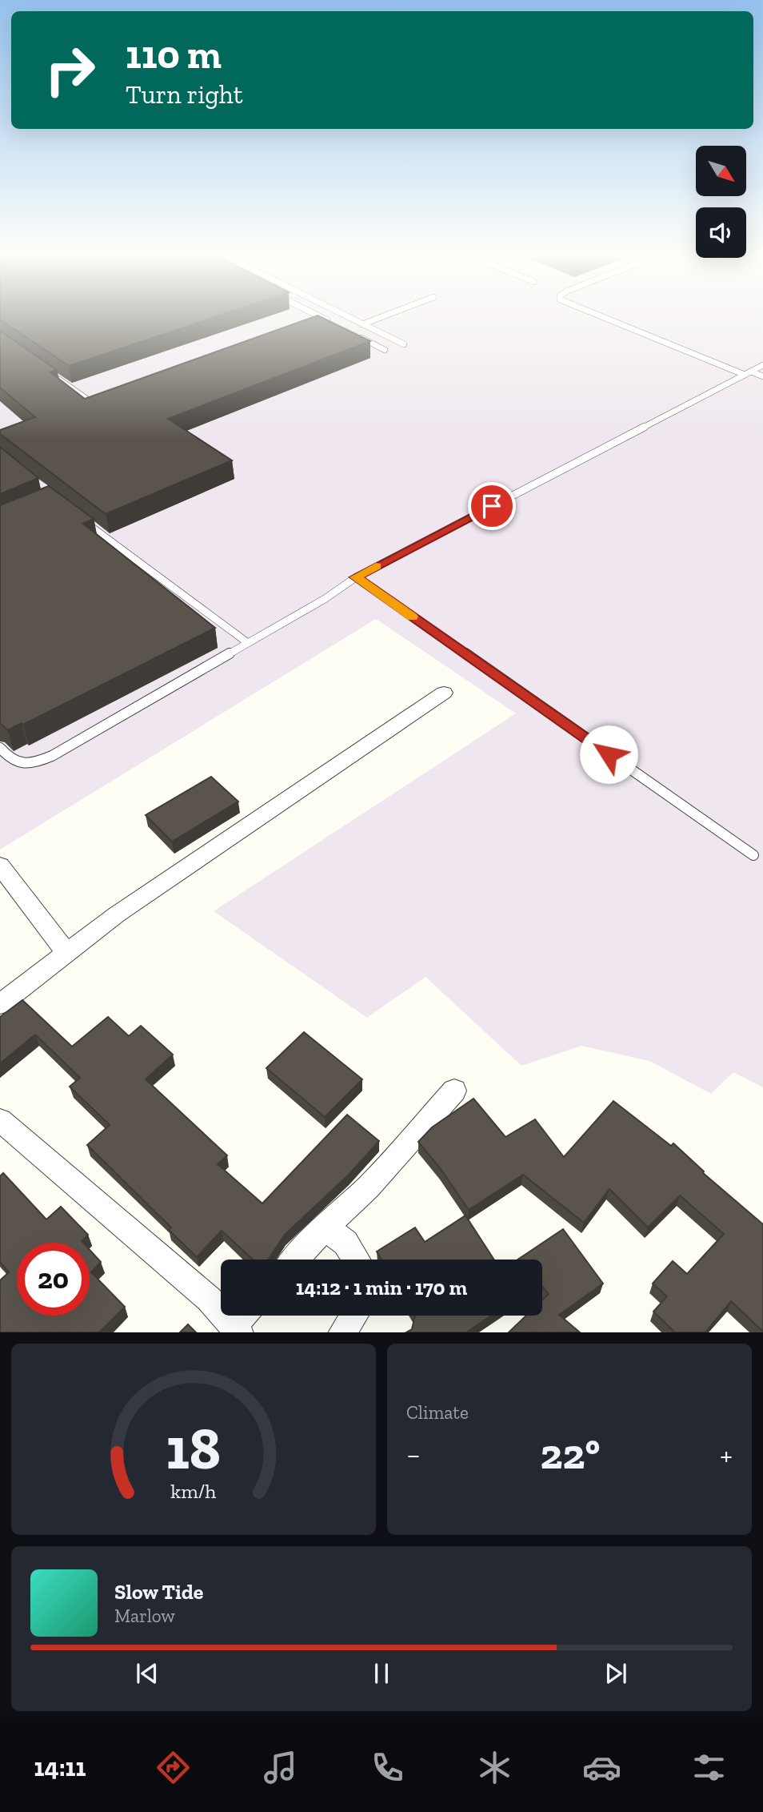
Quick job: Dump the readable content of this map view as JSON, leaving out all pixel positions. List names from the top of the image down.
{
  "north": "bottom right",
  "page": {
    "turn": ["110 m", "Turn right"],
    "limit": "20",
    "trip": "14:12 · 1 min · 170 m",
    "tile": "Climate",
    "heat": ["−", "22°", "+"],
    "song": ["Slow Tide", "Marlow"],
    "tabs": "14:11",
    "gauge": ["18", "km/h"]
  }
}
